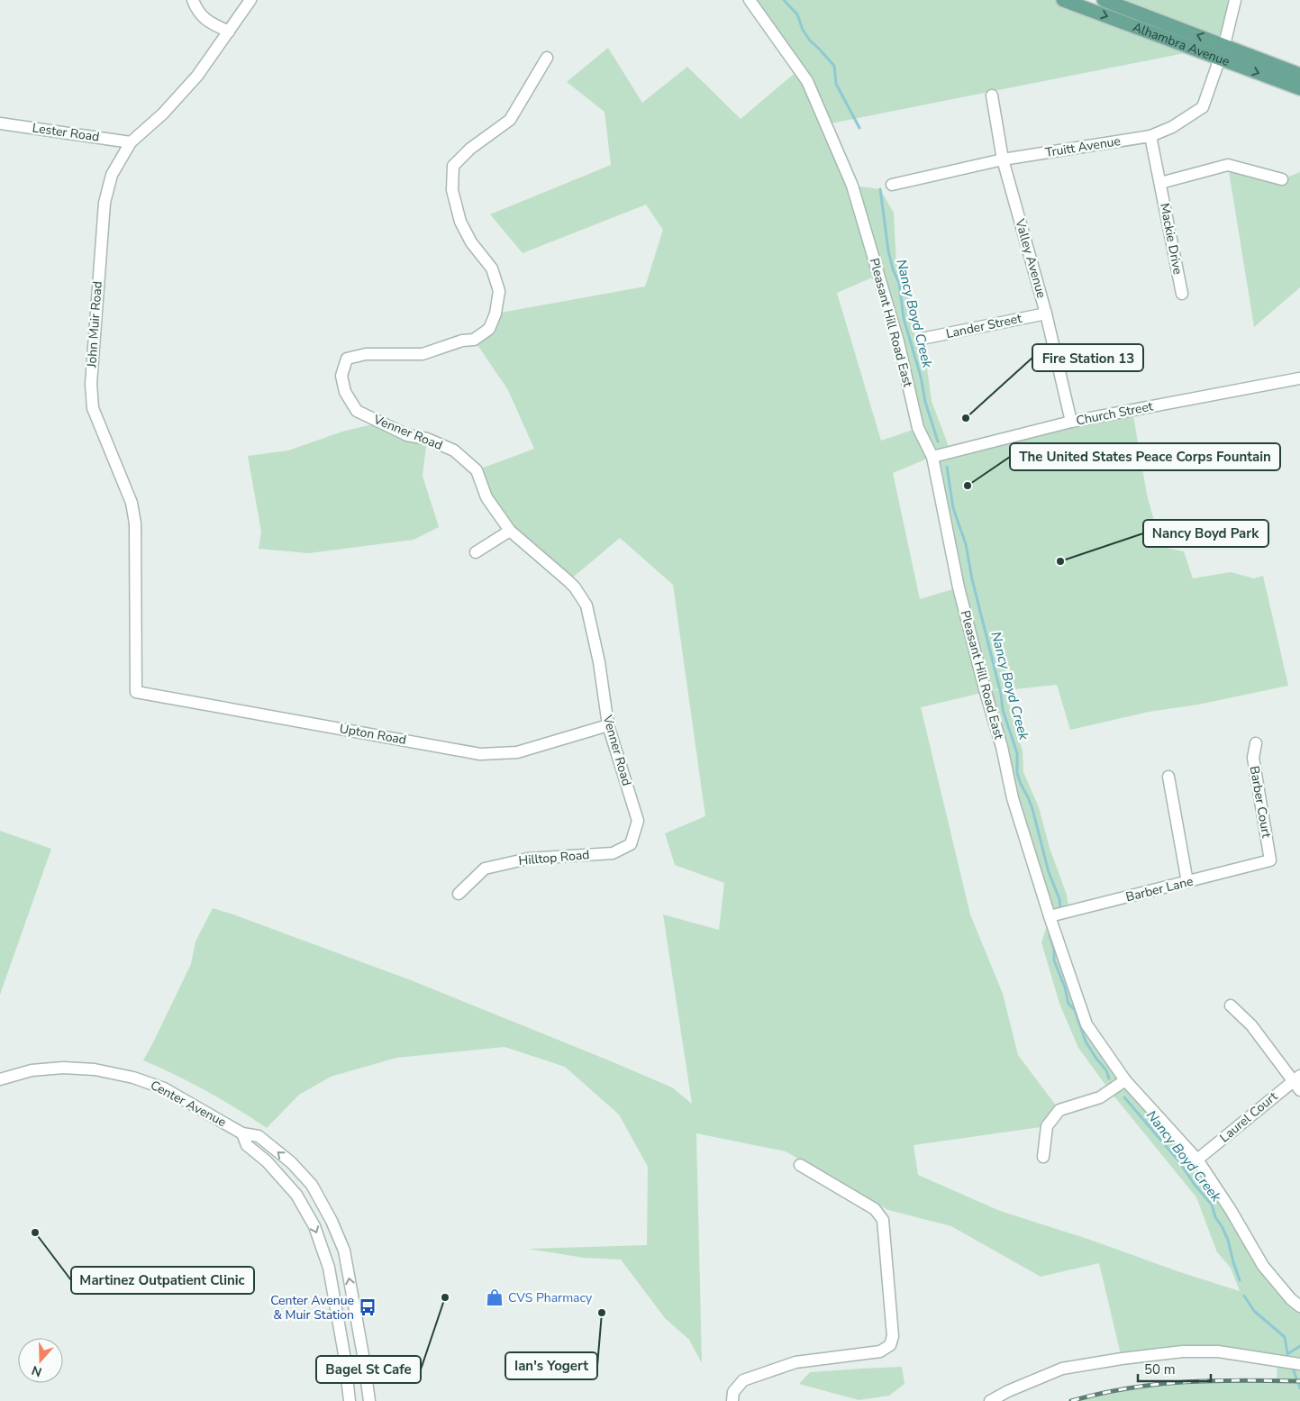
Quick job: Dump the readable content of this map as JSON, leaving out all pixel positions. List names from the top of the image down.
{
  "streets": {
    "main road": ["Alhambra Avenue"],
    "street": [
      "Lester Road",
      "Truitt Avenue",
      "Mackie Drive",
      "Valley Avenue",
      "Pleasant Hill Road East",
      "John Muir Road",
      "Lander Street",
      "Church Street",
      "Venner Road",
      "Upton Road",
      "Barber Court",
      "Hilltop Road",
      "Barber Lane",
      "Center Avenue",
      "Laurel Court"
    ]
  },
  "crossings": [
    ["Alhambra Avenue", "Truitt Avenue"],
    ["Lester Road", "John Muir Road"],
    ["Truitt Avenue", "Mackie Drive"],
    ["Truitt Avenue", "Valley Avenue"],
    ["Valley Avenue", "Lander Street"],
    ["Valley Avenue", "Church Street"],
    ["Pleasant Hill Road East", "Church Street"],
    ["Pleasant Hill Road East", "Barber Lane"],
    ["Pleasant Hill Road East", "Laurel Court"],
    ["John Muir Road", "Upton Road"],
    ["Venner Road", "Upton Road"],
    ["Venner Road", "Hilltop Road"],
    ["Barber Court", "Barber Lane"]
  ],
  "water": ["Nancy Boyd Creek"],
  "places": {
    "other": [
      "Fire Station 13",
      "The United States Peace Corps Fountain",
      "Nancy Boyd Park",
      "Martinez Outpatient Clinic",
      "Bagel St Cafe",
      "Ian's Yogert"
    ],
    "shop": ["CVS Pharmacy"],
    "bus stop": ["Center Avenue & Muir Station"]
  },
  "scale_bar": "50 m",
  "north": "bottom"
}
